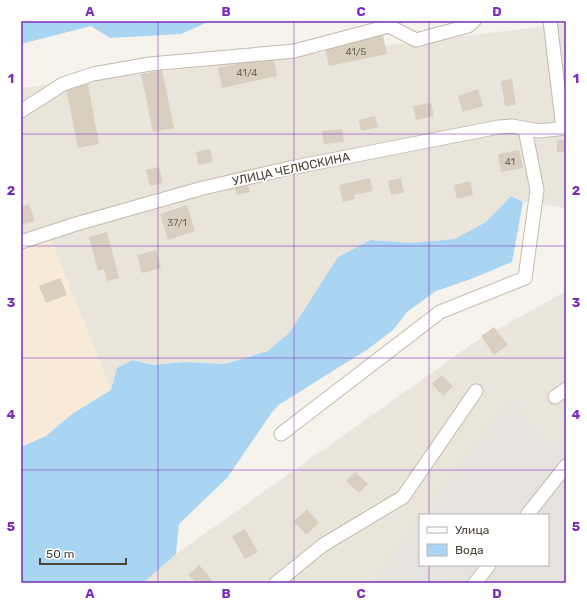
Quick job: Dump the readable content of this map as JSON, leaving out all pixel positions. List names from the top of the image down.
{
  "streets": {
    "street": ["УЛИЦА ЧЕЛЮСКИНА"]
  },
  "house_numbers": [
    "41/5",
    "41/4",
    "41",
    "37/1"
  ],
  "legend": ["Улица", "Вода"],
  "scale_bar": "50 m",
  "grid": {
    "columns": [
      "A",
      "B",
      "C",
      "D"
    ],
    "rows": [
      "1",
      "2",
      "3",
      "4",
      "5"
    ]
  }
}
